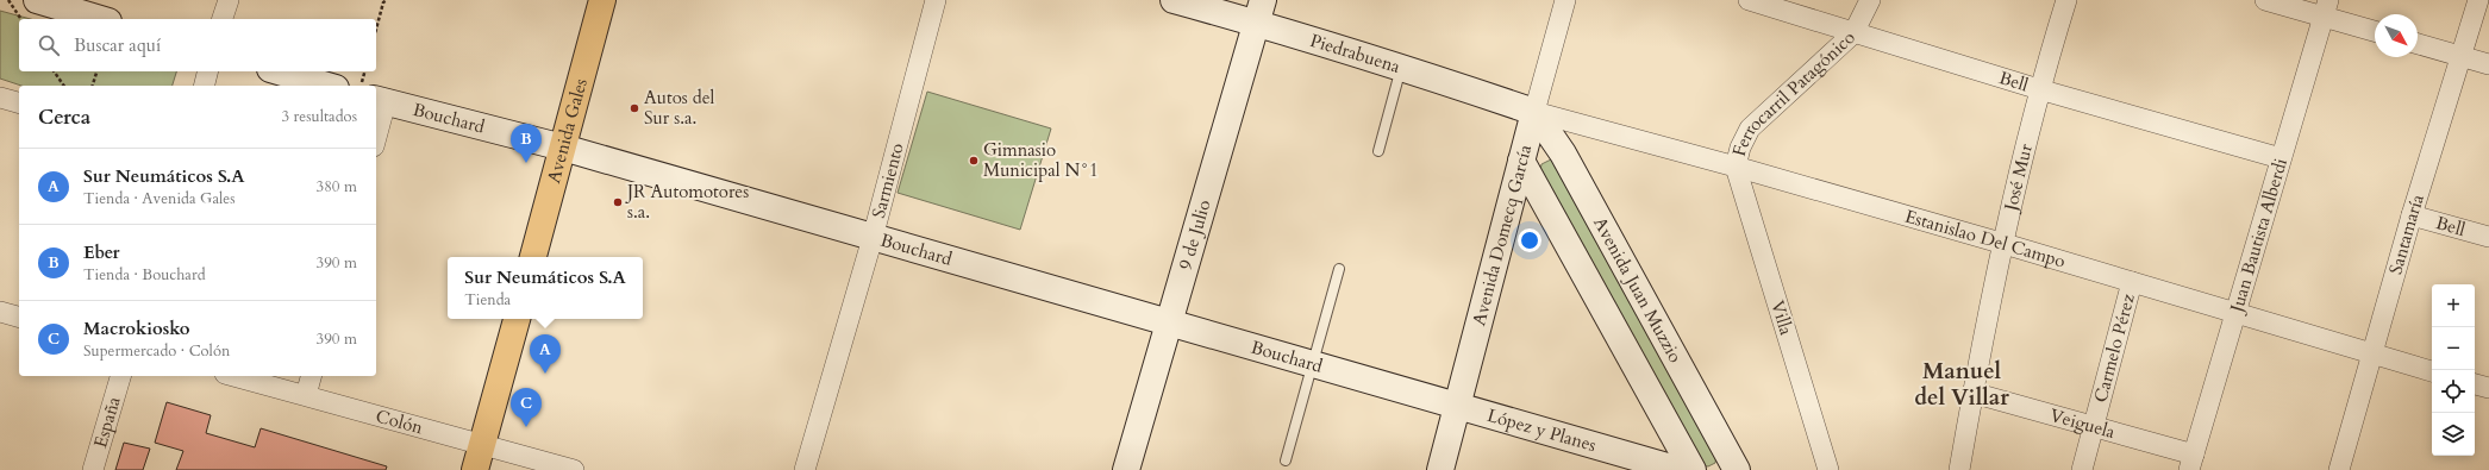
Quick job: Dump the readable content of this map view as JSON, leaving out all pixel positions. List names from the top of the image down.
{
  "streets": {
    "main road": [
      "Piedrabuena",
      "Bouchard",
      "Avenida Gales",
      "Avenida Domecq García",
      "9 de Julio",
      "Avenida Juan Muzzio",
      "López y Planes"
    ],
    "street": [
      "Bell",
      "Ferrocarril Patagónico",
      "José Mur",
      "Sarmiento",
      "Juan Bautista Alberdi",
      "Santamaría",
      "Estanislao Del Campo",
      "Villa",
      "Carmelo Pérez",
      "España",
      "Colón",
      "Veiguela"
    ]
  },
  "crossings": [
    ["Piedrabuena", "Avenida Domecq García"],
    ["Piedrabuena", "9 de Julio"],
    ["Piedrabuena", "Estanislao Del Campo"],
    ["Piedrabuena", "Avenida Juan Muzzio"],
    ["Bell", "Ferrocarril Patagónico"],
    ["Bell", "José Mur"],
    ["Bell", "Juan Bautista Alberdi"],
    ["Bell", "Santamaría"],
    ["Ferrocarril Patagónico", "Estanislao Del Campo"],
    ["Ferrocarril Patagónico", "Villa"],
    ["Bouchard", "Avenida Gales"],
    ["Bouchard", "Sarmiento"],
    ["Bouchard", "Avenida Domecq García"],
    ["Bouchard", "9 de Julio"],
    ["Bouchard", "López y Planes"],
    ["José Mur", "Estanislao Del Campo"],
    ["José Mur", "Veiguela"],
    ["Avenida Domecq García", "Estanislao Del Campo"],
    ["Avenida Domecq García", "Avenida Juan Muzzio"],
    ["Avenida Domecq García", "López y Planes"],
    ["Juan Bautista Alberdi", "Estanislao Del Campo"],
    ["Juan Bautista Alberdi", "Veiguela"],
    ["Santamaría", "Estanislao Del Campo"],
    ["Estanislao Del Campo", "Avenida Juan Muzzio"],
    ["Estanislao Del Campo", "Villa"],
    ["Estanislao Del Campo", "Carmelo Pérez"],
    ["Carmelo Pérez", "Veiguela"]
  ],
  "districts": ["Manuel del Villar"],
  "places": ["Autos del Sur s.a.", "Gimnasio Municipal N°1", "JR Automotores s.a."],
  "north": "bottom right",
  "page": {
    "search": "Buscar aquí",
    "heading": ["Cerca", "3 resultados"],
    "pins": ["B", "A", "C"],
    "list": [
      {
        "mark": "A",
        "name": "Sur Neumáticos S.A",
        "note": "Tienda · Avenida Gales",
        "value": "380 m"
      },
      {
        "mark": "B",
        "name": "Eber",
        "note": "Tienda · Bouchard",
        "value": "390 m"
      },
      {
        "mark": "C",
        "name": "Macrokiosko",
        "note": "Supermercado · Colón",
        "value": "390 m"
      }
    ],
    "popup": ["Sur Neumáticos S.A", "Tienda"],
    "map_buttons": ["+", "−"]
  }
}
